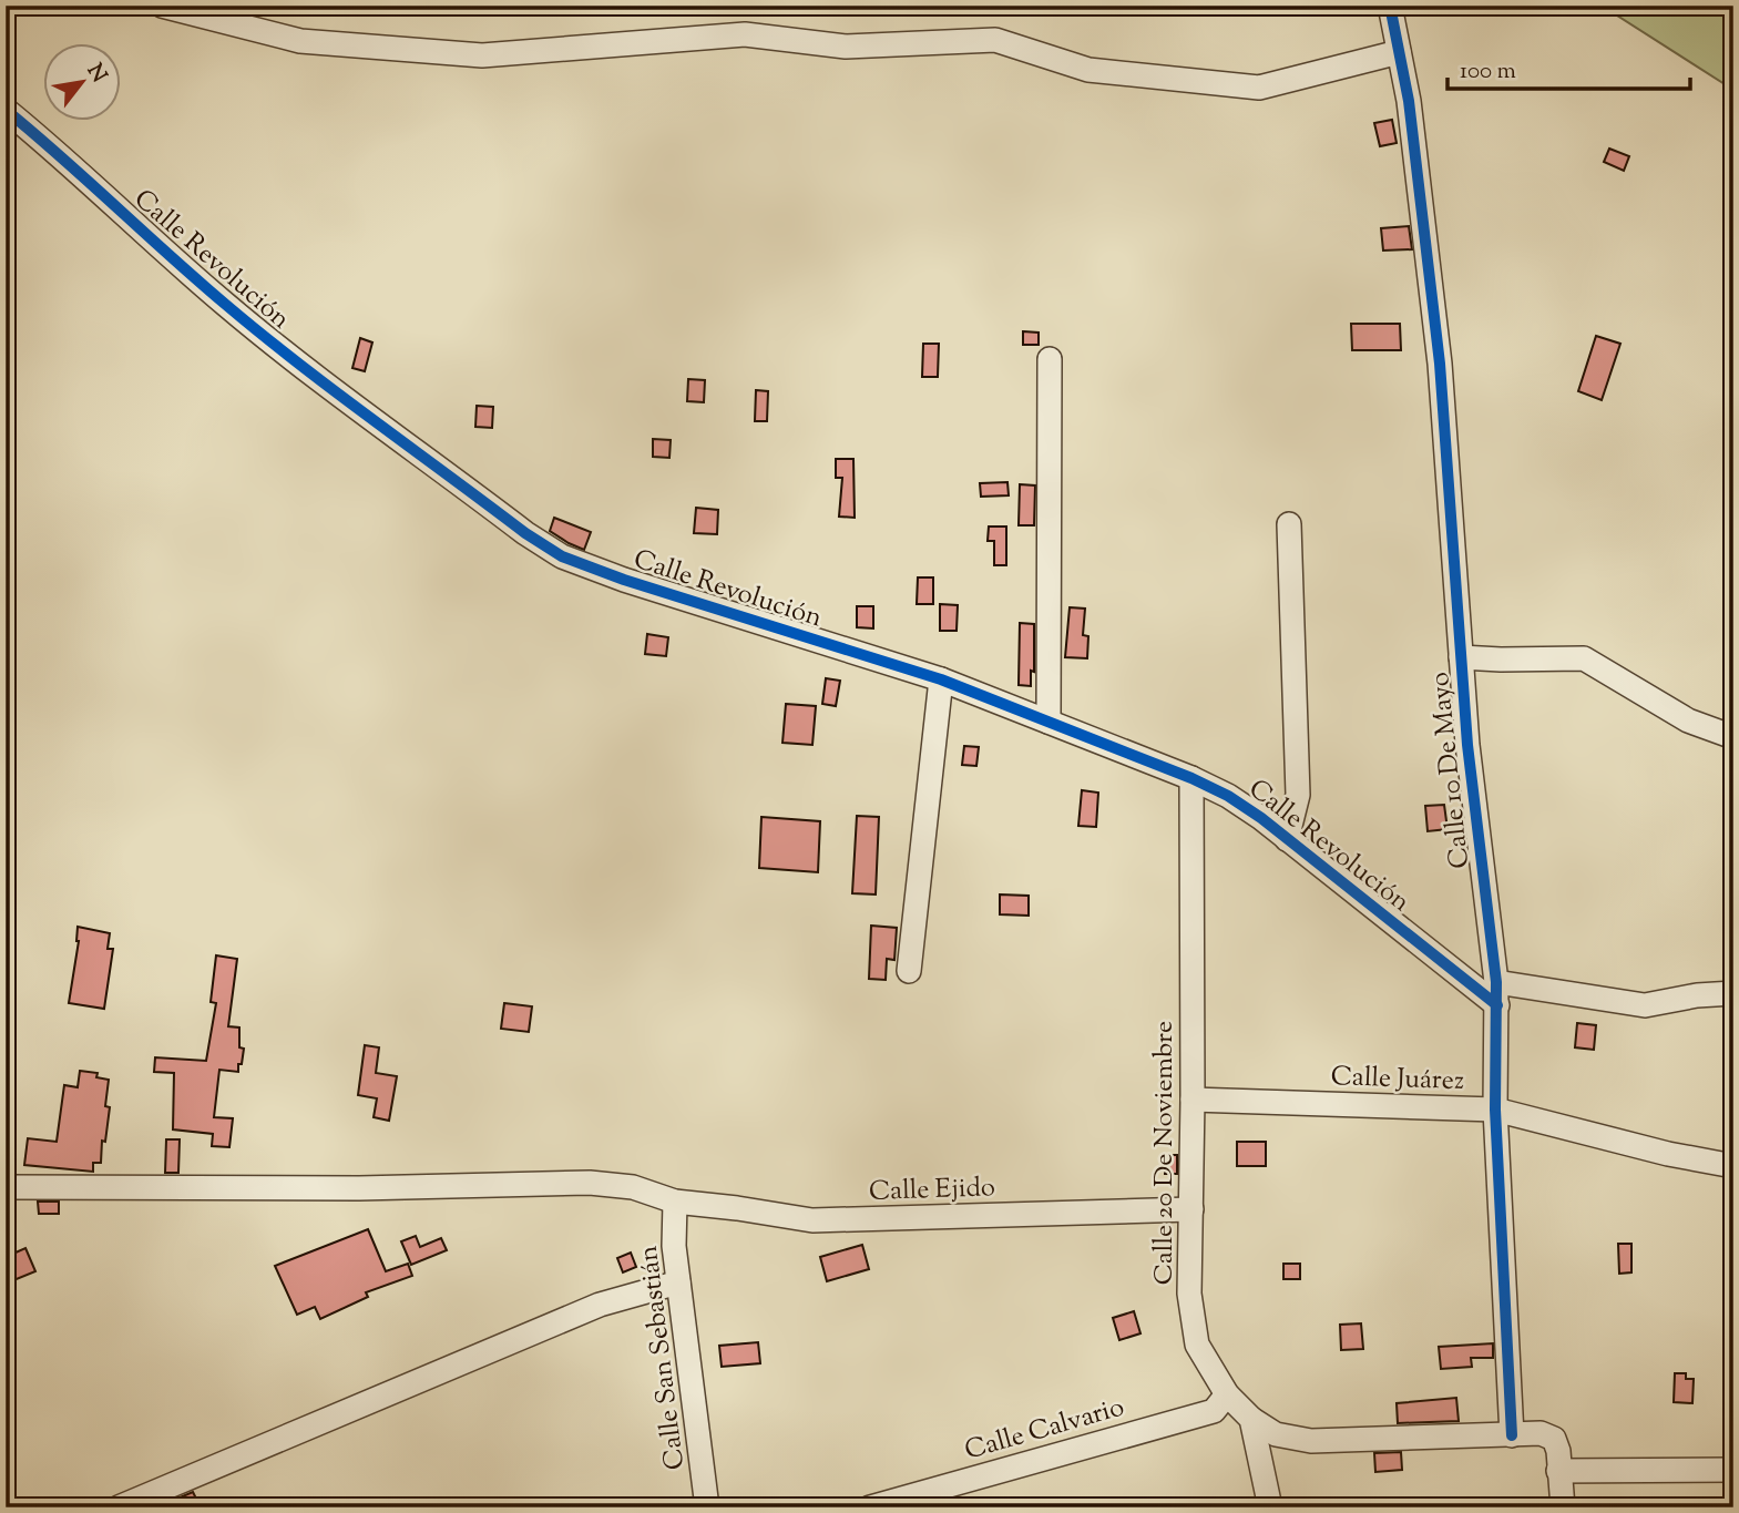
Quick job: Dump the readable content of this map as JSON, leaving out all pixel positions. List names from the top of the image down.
{
  "streets": {
    "street": [
      "Calle Revolución",
      "Calle 10 De Mayo",
      "Calle Juárez",
      "Calle 20 De Noviembre",
      "Calle Ejido",
      "Calle San Sebastián",
      "Calle Calvario"
    ]
  },
  "crossings": [
    ["Calle Revolución", "Calle 10 De Mayo"],
    ["Calle Revolución", "Calle 20 De Noviembre"],
    ["Calle 10 De Mayo", "Calle Juárez"],
    ["Calle Juárez", "Calle 20 De Noviembre"],
    ["Calle 20 De Noviembre", "Calle Ejido"],
    ["Calle 20 De Noviembre", "Calle Calvario"],
    ["Calle Ejido", "Calle San Sebastián"]
  ],
  "scale_bar": "100 m",
  "north": "top right"
}
